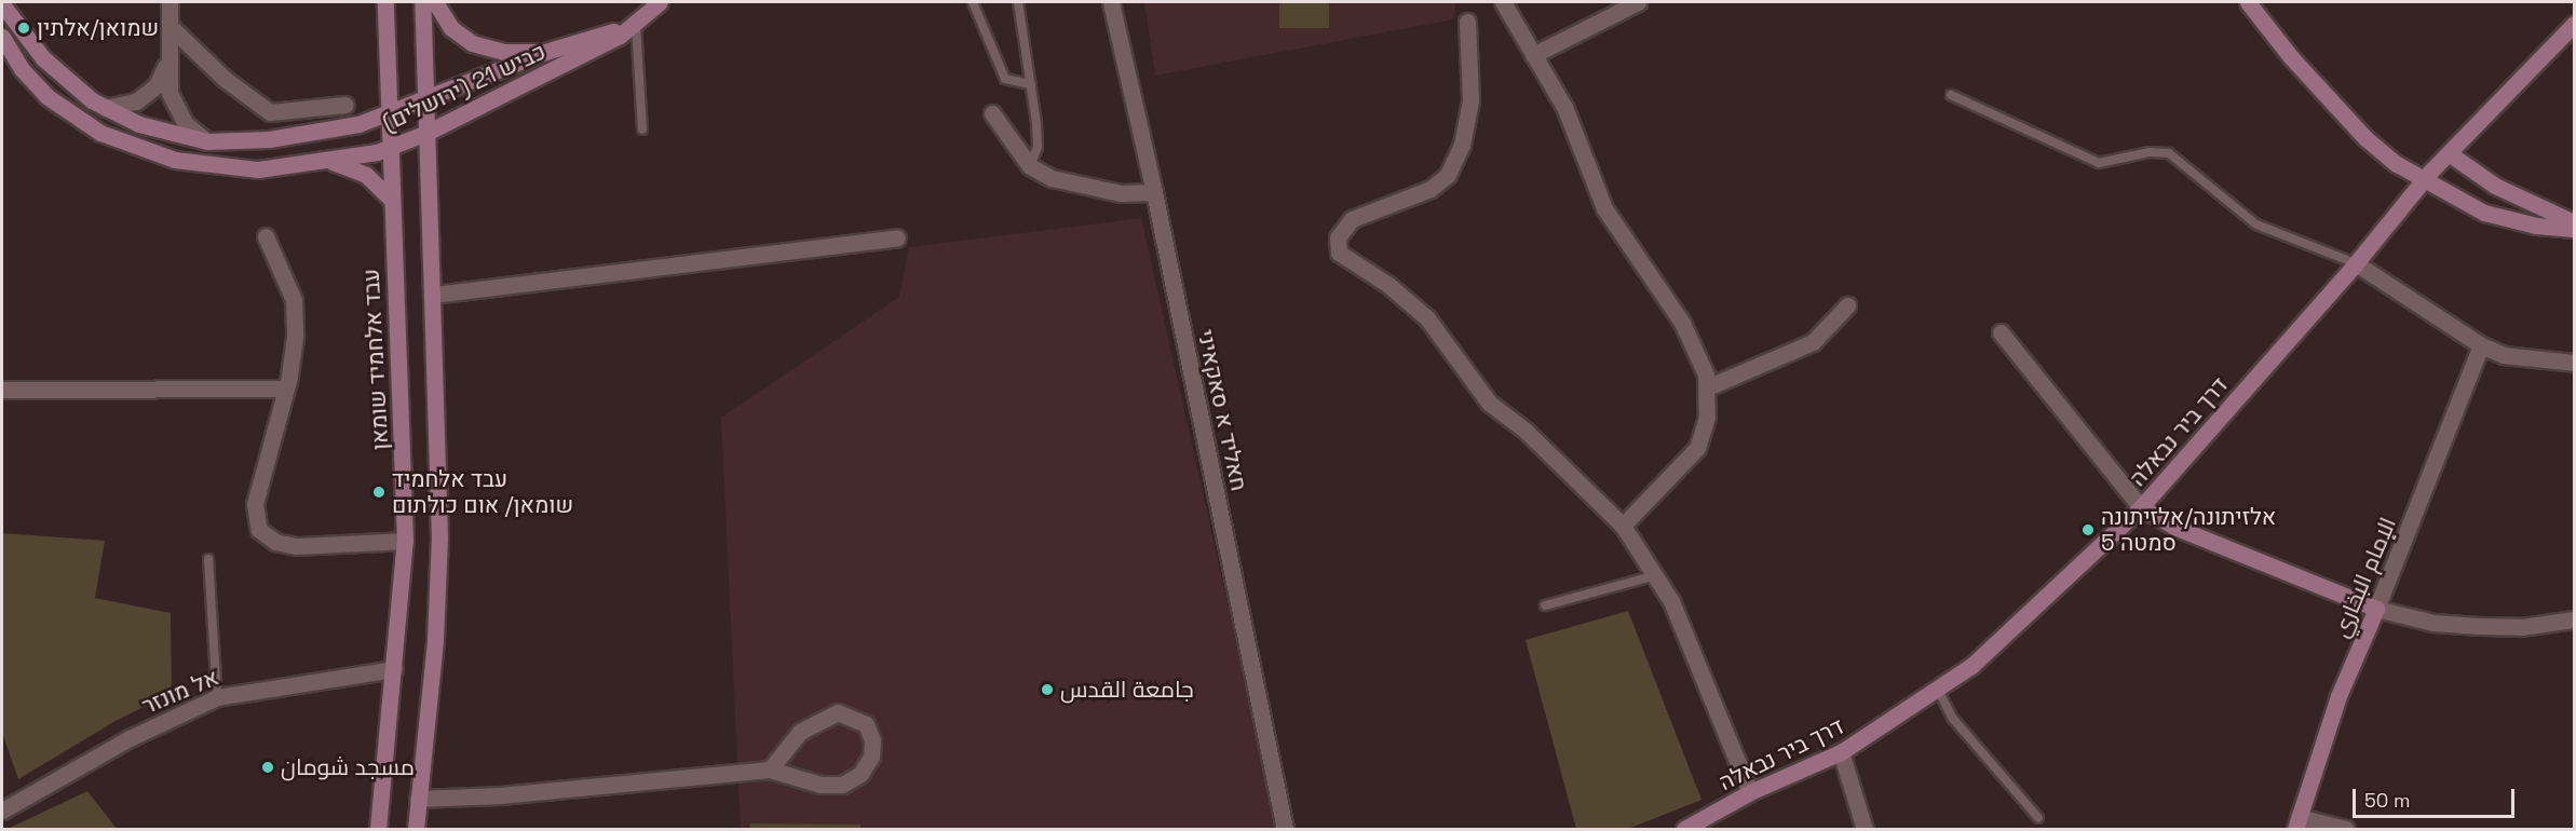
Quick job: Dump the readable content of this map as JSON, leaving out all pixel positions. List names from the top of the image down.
{
  "streets": {
    "main road": [
      "כביש 21 (ירושלים)",
      "עבד אלחמיד שומאן",
      "דרך ביר נבאלה",
      "الإمام البخاري"
    ],
    "street": ["חאליד א סאקאיני", "אל מונזר"]
  },
  "crossings": [
    ["כביש 21 (ירושלים)", "עבד אלחמיד שומאן"],
    ["עבד אלחמיד שומאן", "אל מונזר"]
  ],
  "places": [
    "שמואן/אלתין",
    "עבד אלחמיד שומאן/ אום כולתום",
    "אלזיתונה/אלזיתונה סמטה 5",
    "جامعة القدس",
    "مسجد شومان"
  ],
  "scale_bar": "50 m"
}
